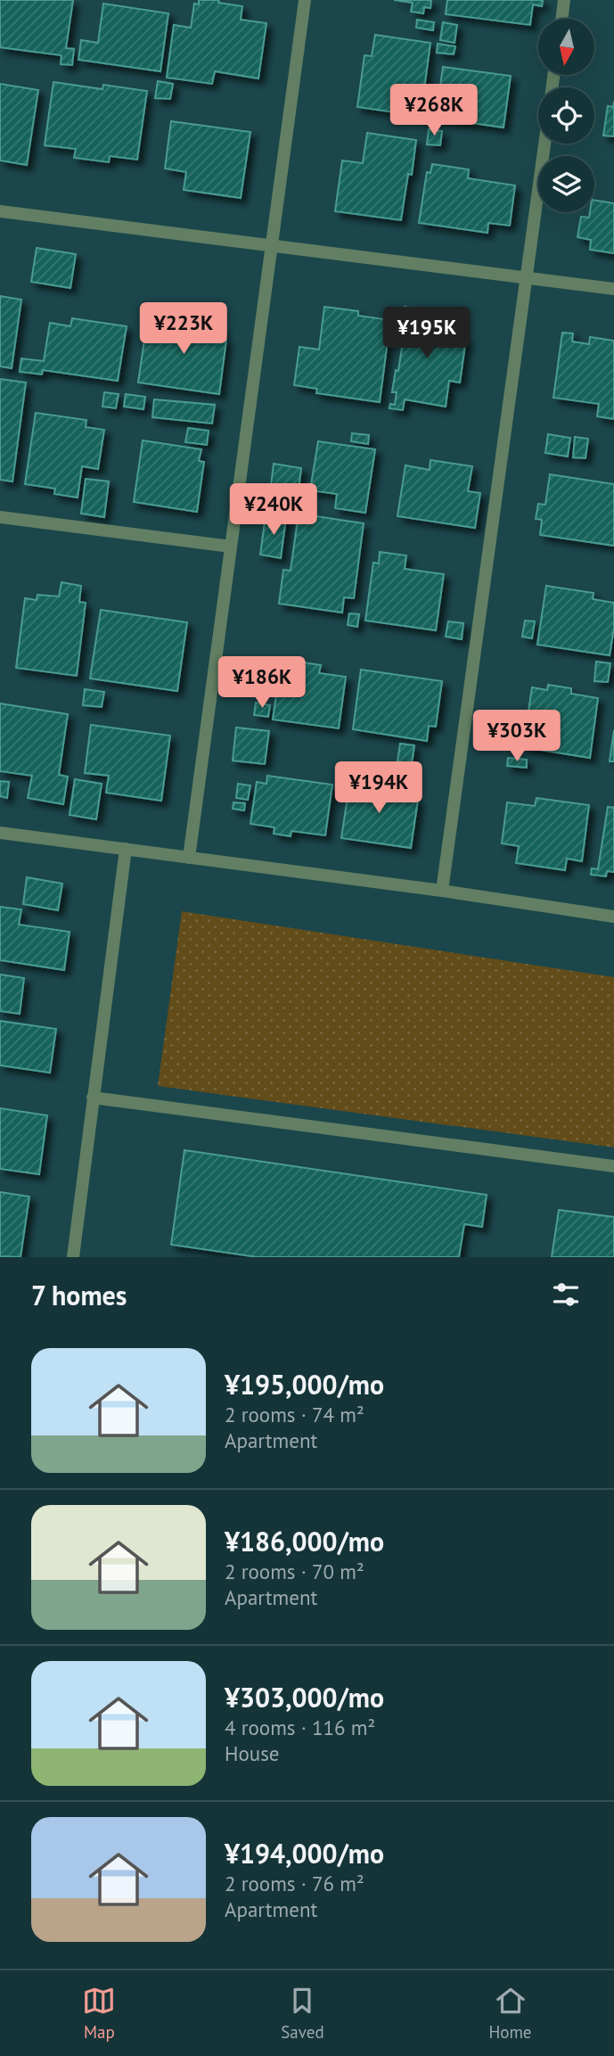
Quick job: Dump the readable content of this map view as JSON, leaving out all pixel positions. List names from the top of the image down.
{
  "north": "bottom",
  "page": {
    "price": [
      "¥268K",
      "¥223K",
      "¥195K",
      "¥240K",
      "¥186K",
      "¥303K",
      "¥194K"
    ],
    "heading": "7 homes",
    "list": [
      {
        "name": "¥195,000/mo",
        "note": "2 rooms · 74 m² · Apartment"
      },
      {
        "name": "¥186,000/mo",
        "note": "2 rooms · 70 m² · Apartment"
      },
      {
        "name": "¥303,000/mo",
        "note": "4 rooms · 116 m² · House"
      },
      {
        "name": "¥194,000/mo",
        "note": "2 rooms · 76 m² · Apartment"
      }
    ],
    "tabs": ["Map", "Saved", "Home"]
  }
}
